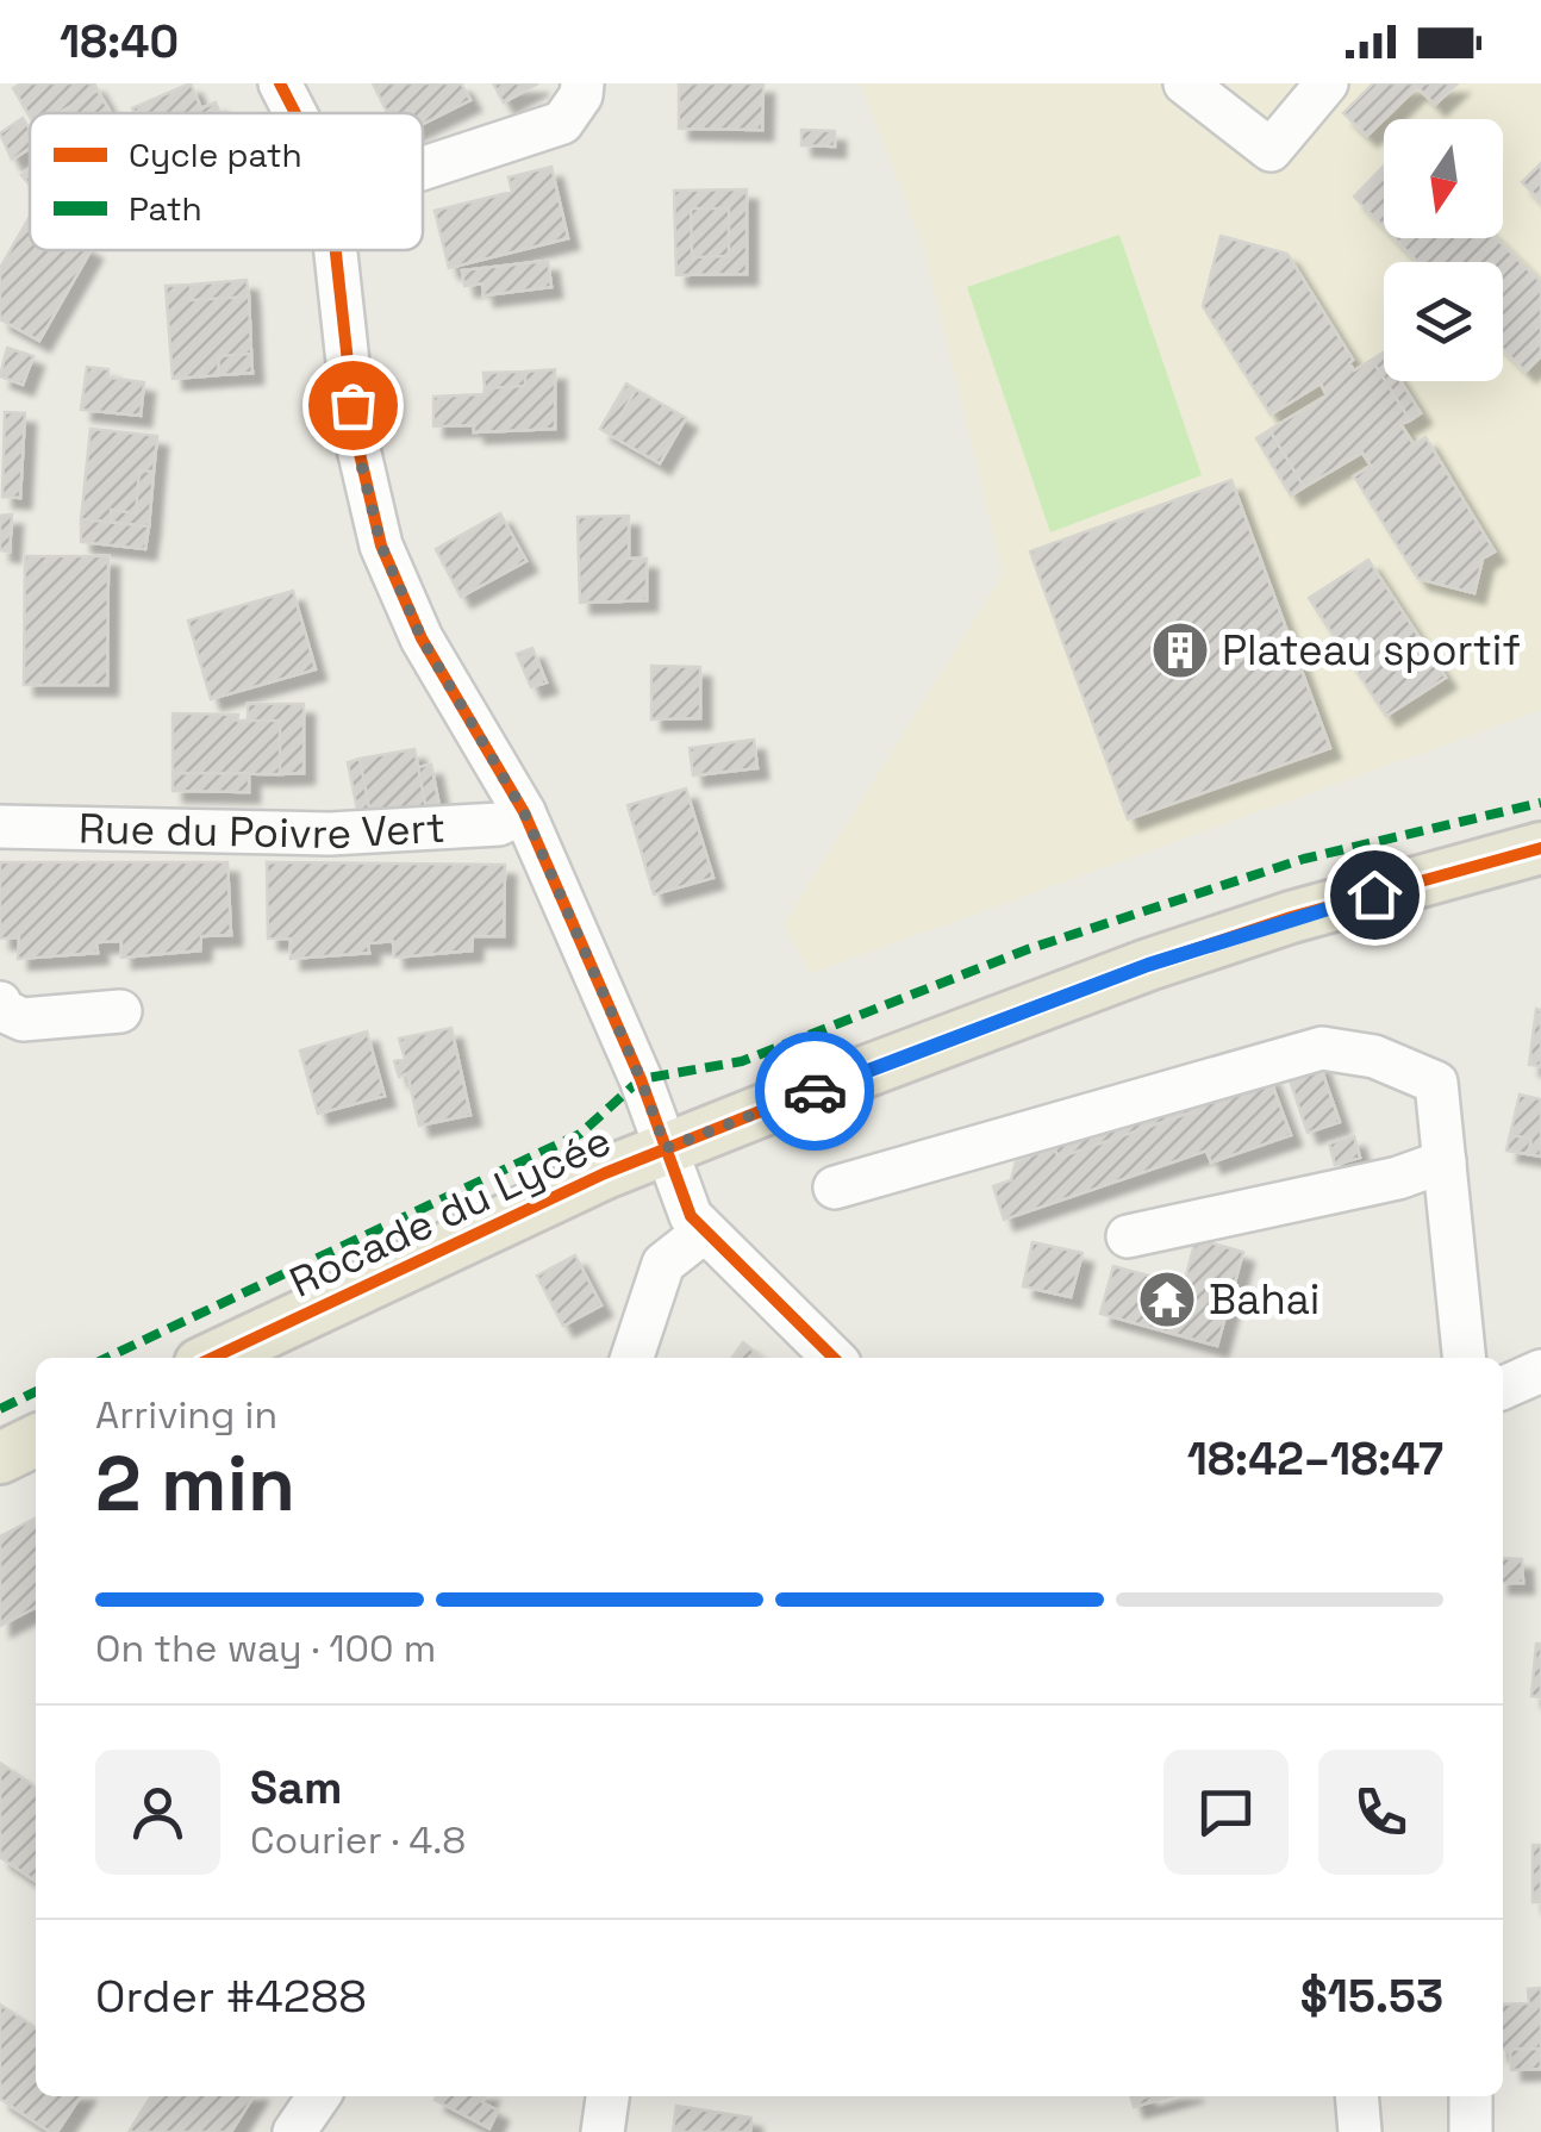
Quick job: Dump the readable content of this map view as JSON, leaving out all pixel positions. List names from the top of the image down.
{
  "streets": {
    "main road": ["Rocade du Lycée"],
    "street": ["Rue du Poivre Vert"]
  },
  "places": {
    "building": ["Plateau sportif"],
    "temple": ["Bahai"]
  },
  "legend": ["Cycle path", "Path"],
  "north": "bottom",
  "page": {
    "status": "18:40",
    "heading": ["2 min", "Arriving in", "18:42–18:47"],
    "panel": [
      "Sam",
      "Courier · 4.8",
      "Order #4288",
      "$15.53"
    ],
    "bar": "On the way · 100 m"
  }
}
